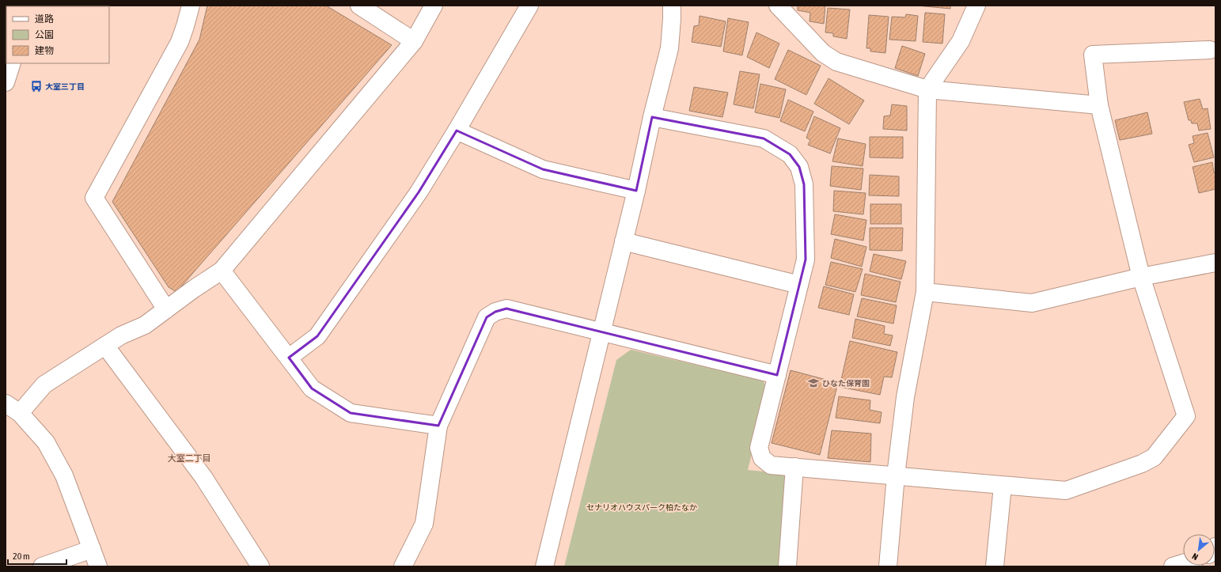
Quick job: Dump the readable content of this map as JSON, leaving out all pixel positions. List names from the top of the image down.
{
  "districts": ["大室二丁目"],
  "parks": ["セナリオハウスパーク柏たなか"],
  "places": {
    "bus stop": ["大室三丁目"],
    "school or university": ["ひなた保育園"]
  },
  "legend": ["道路", "公園", "建物"],
  "scale_bar": "20 m",
  "north": "bottom left"
}
